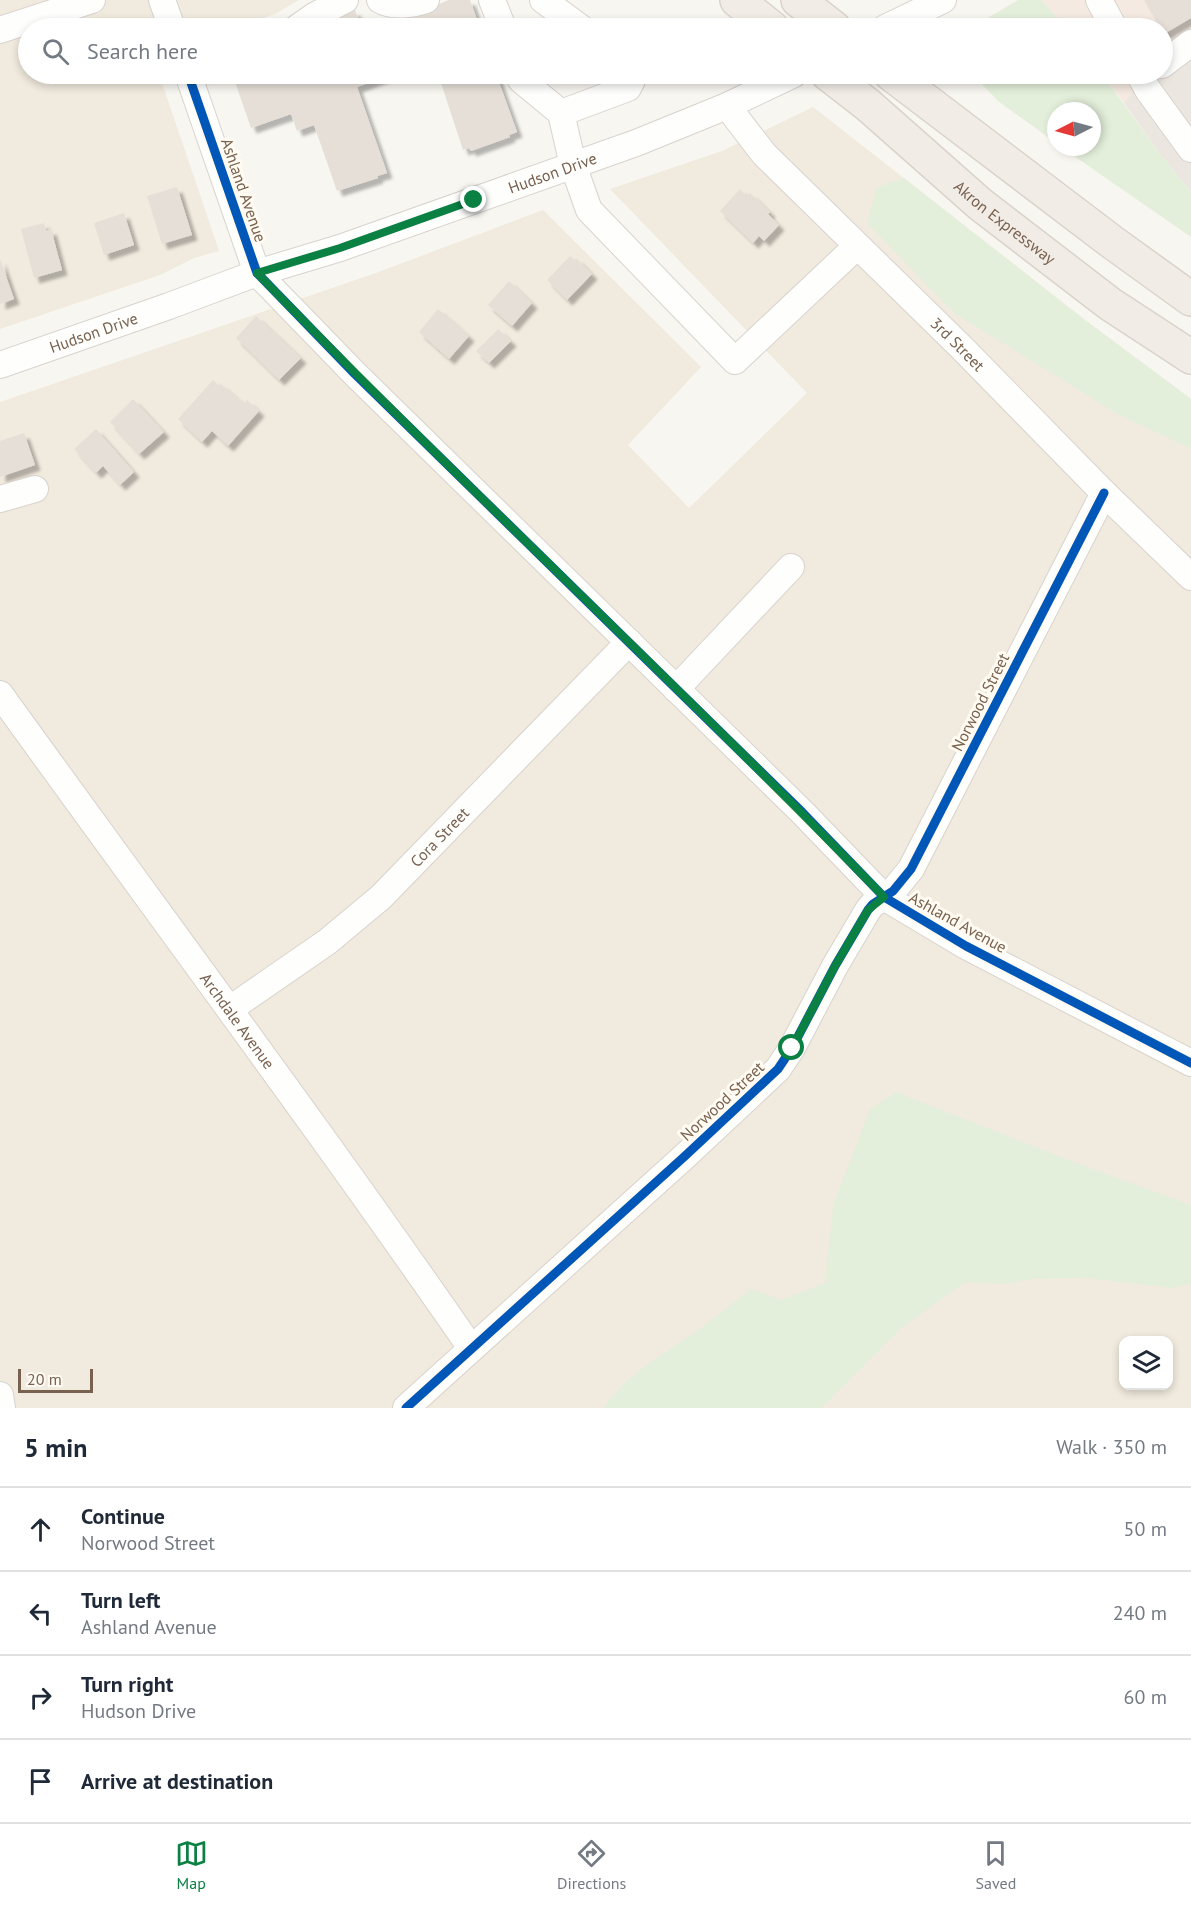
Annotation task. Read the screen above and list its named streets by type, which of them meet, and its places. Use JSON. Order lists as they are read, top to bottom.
{
  "streets": {
    "highway": ["Akron Expressway"],
    "street": [
      "Hudson Drive",
      "Ashland Avenue",
      "3rd Street",
      "Norwood Street",
      "Cora Street",
      "Archdale Avenue"
    ]
  },
  "crossings": [
    ["Hudson Drive", "Ashland Avenue"],
    ["Hudson Drive", "3rd Street"],
    ["Ashland Avenue", "Norwood Street"],
    ["Ashland Avenue", "Cora Street"],
    ["3rd Street", "Norwood Street"],
    ["Norwood Street", "Archdale Avenue"],
    ["Cora Street", "Archdale Avenue"]
  ],
  "scale_bar": "20 m",
  "north": "left",
  "page": {
    "search": "Search here",
    "scale": "20 m",
    "heading": ["5 min", "Walk · 350 m"],
    "list": [
      ["Continue", "Norwood Street", "50 m"],
      ["Turn left", "Ashland Avenue", "240 m"],
      ["Turn right", "Hudson Drive", "60 m"],
      "Arrive at destination"
    ],
    "nav": ["Map", "Directions", "Saved"]
  }
}
